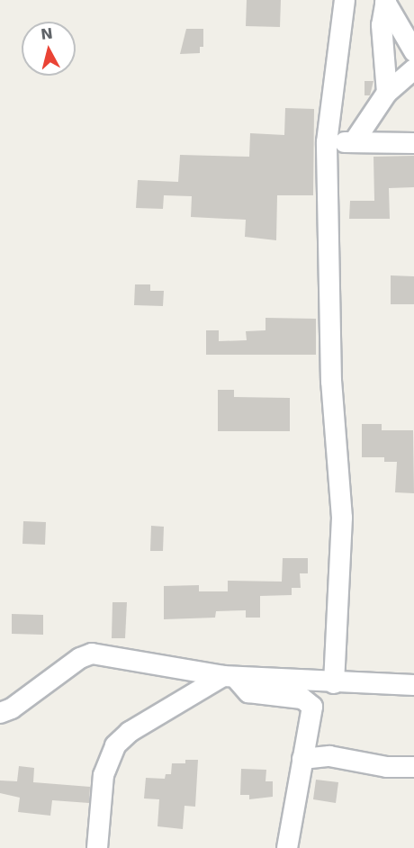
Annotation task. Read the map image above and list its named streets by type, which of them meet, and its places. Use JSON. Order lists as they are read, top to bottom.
{
  "north": "top"
}
